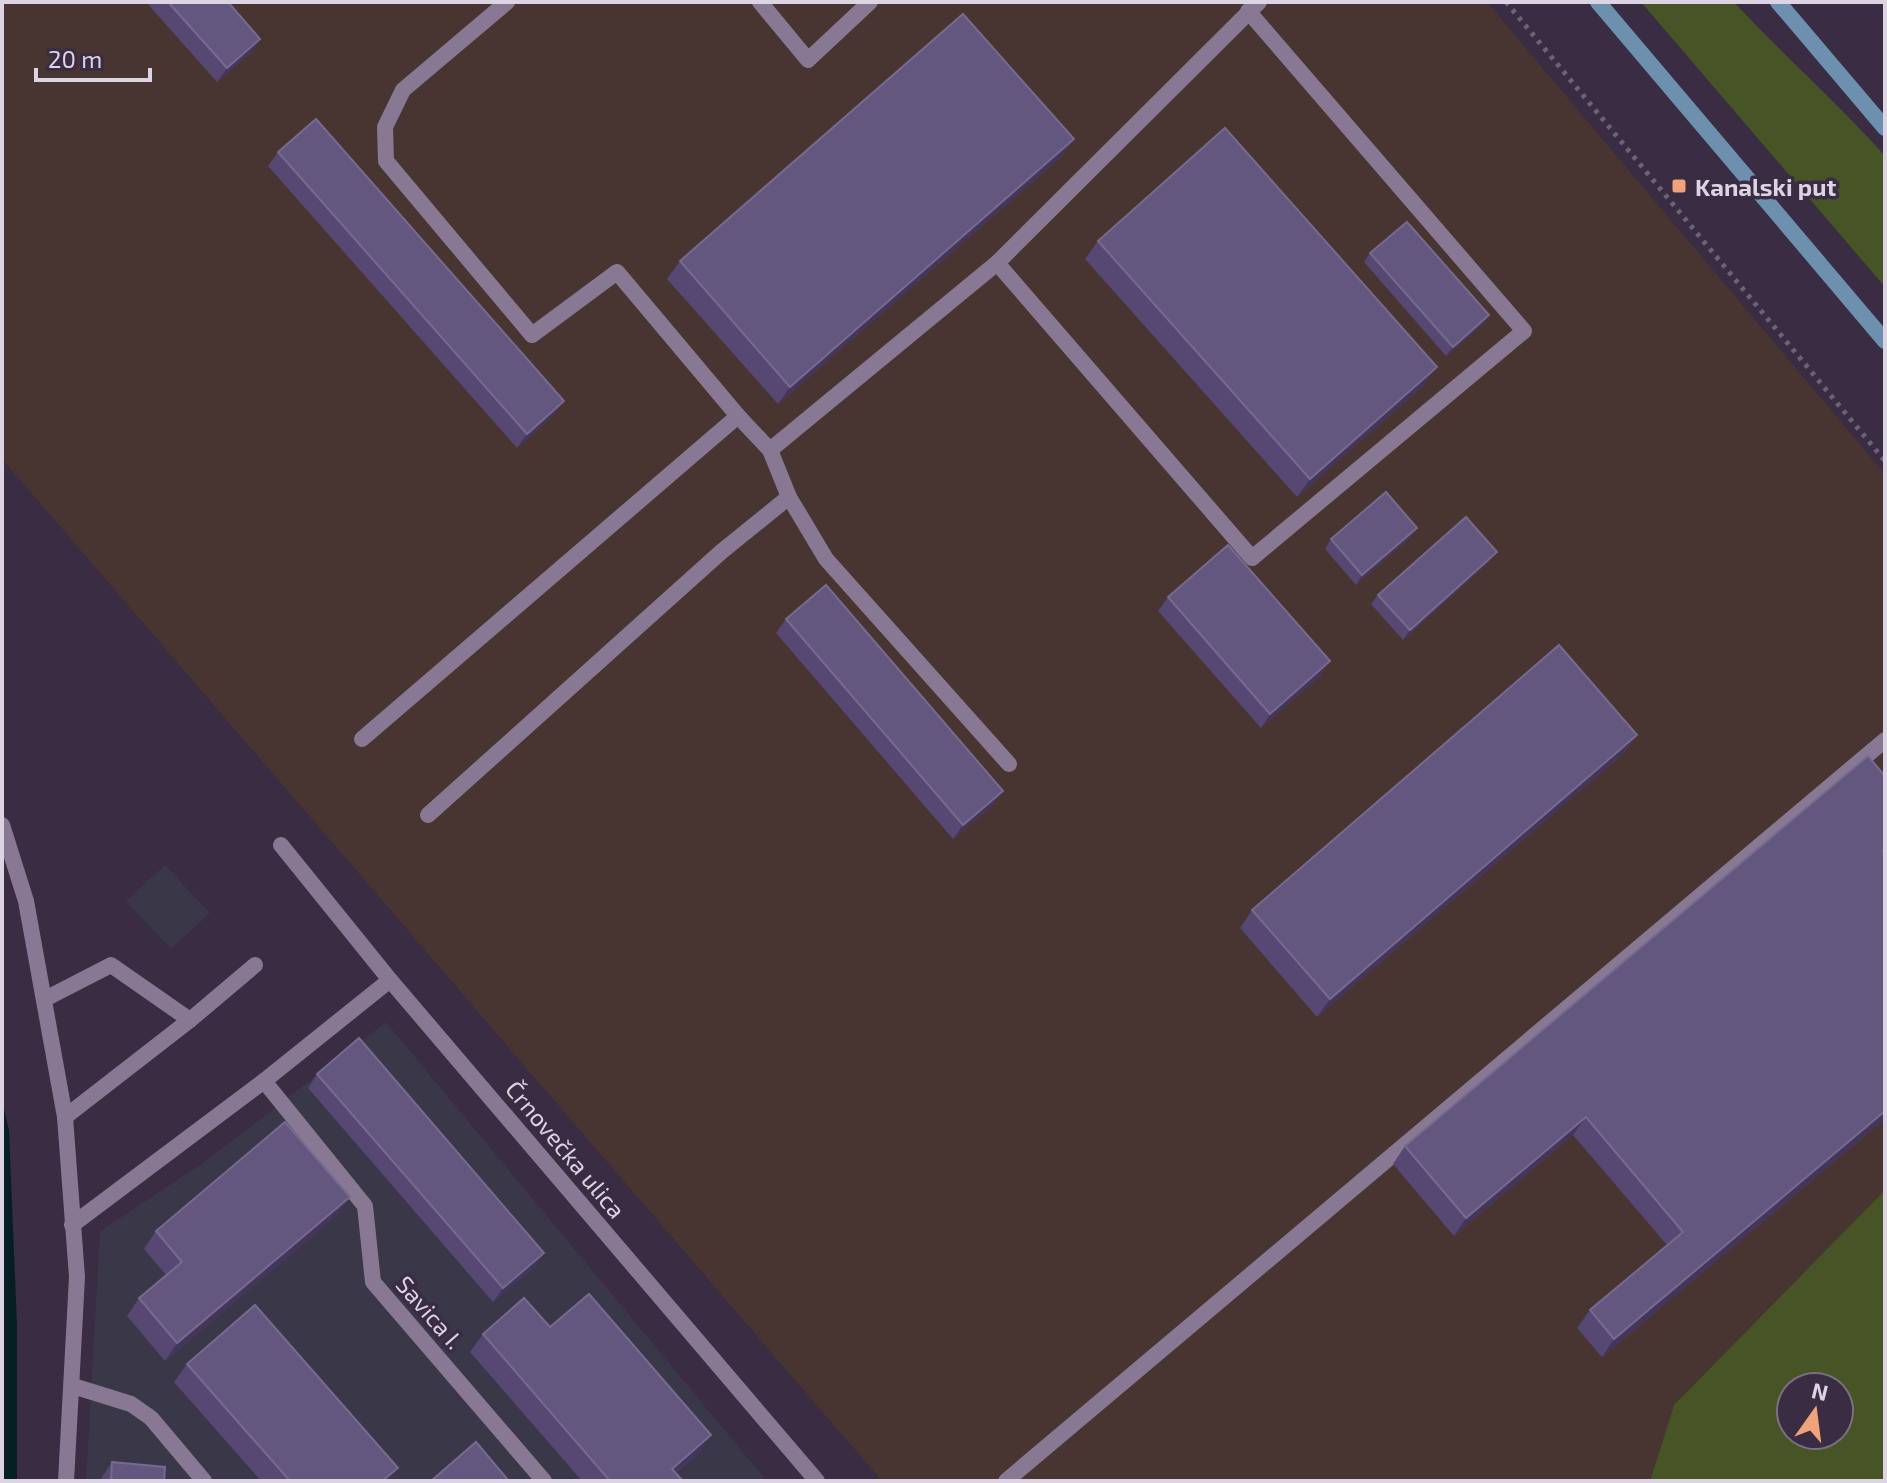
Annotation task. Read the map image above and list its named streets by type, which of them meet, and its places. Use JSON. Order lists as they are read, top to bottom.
{
  "streets": {
    "street": ["Črnovečka ulica", "Savica I."]
  },
  "places": {
    "transit": ["Kanalski put"]
  },
  "scale_bar": "20 m",
  "north": "top"
}
